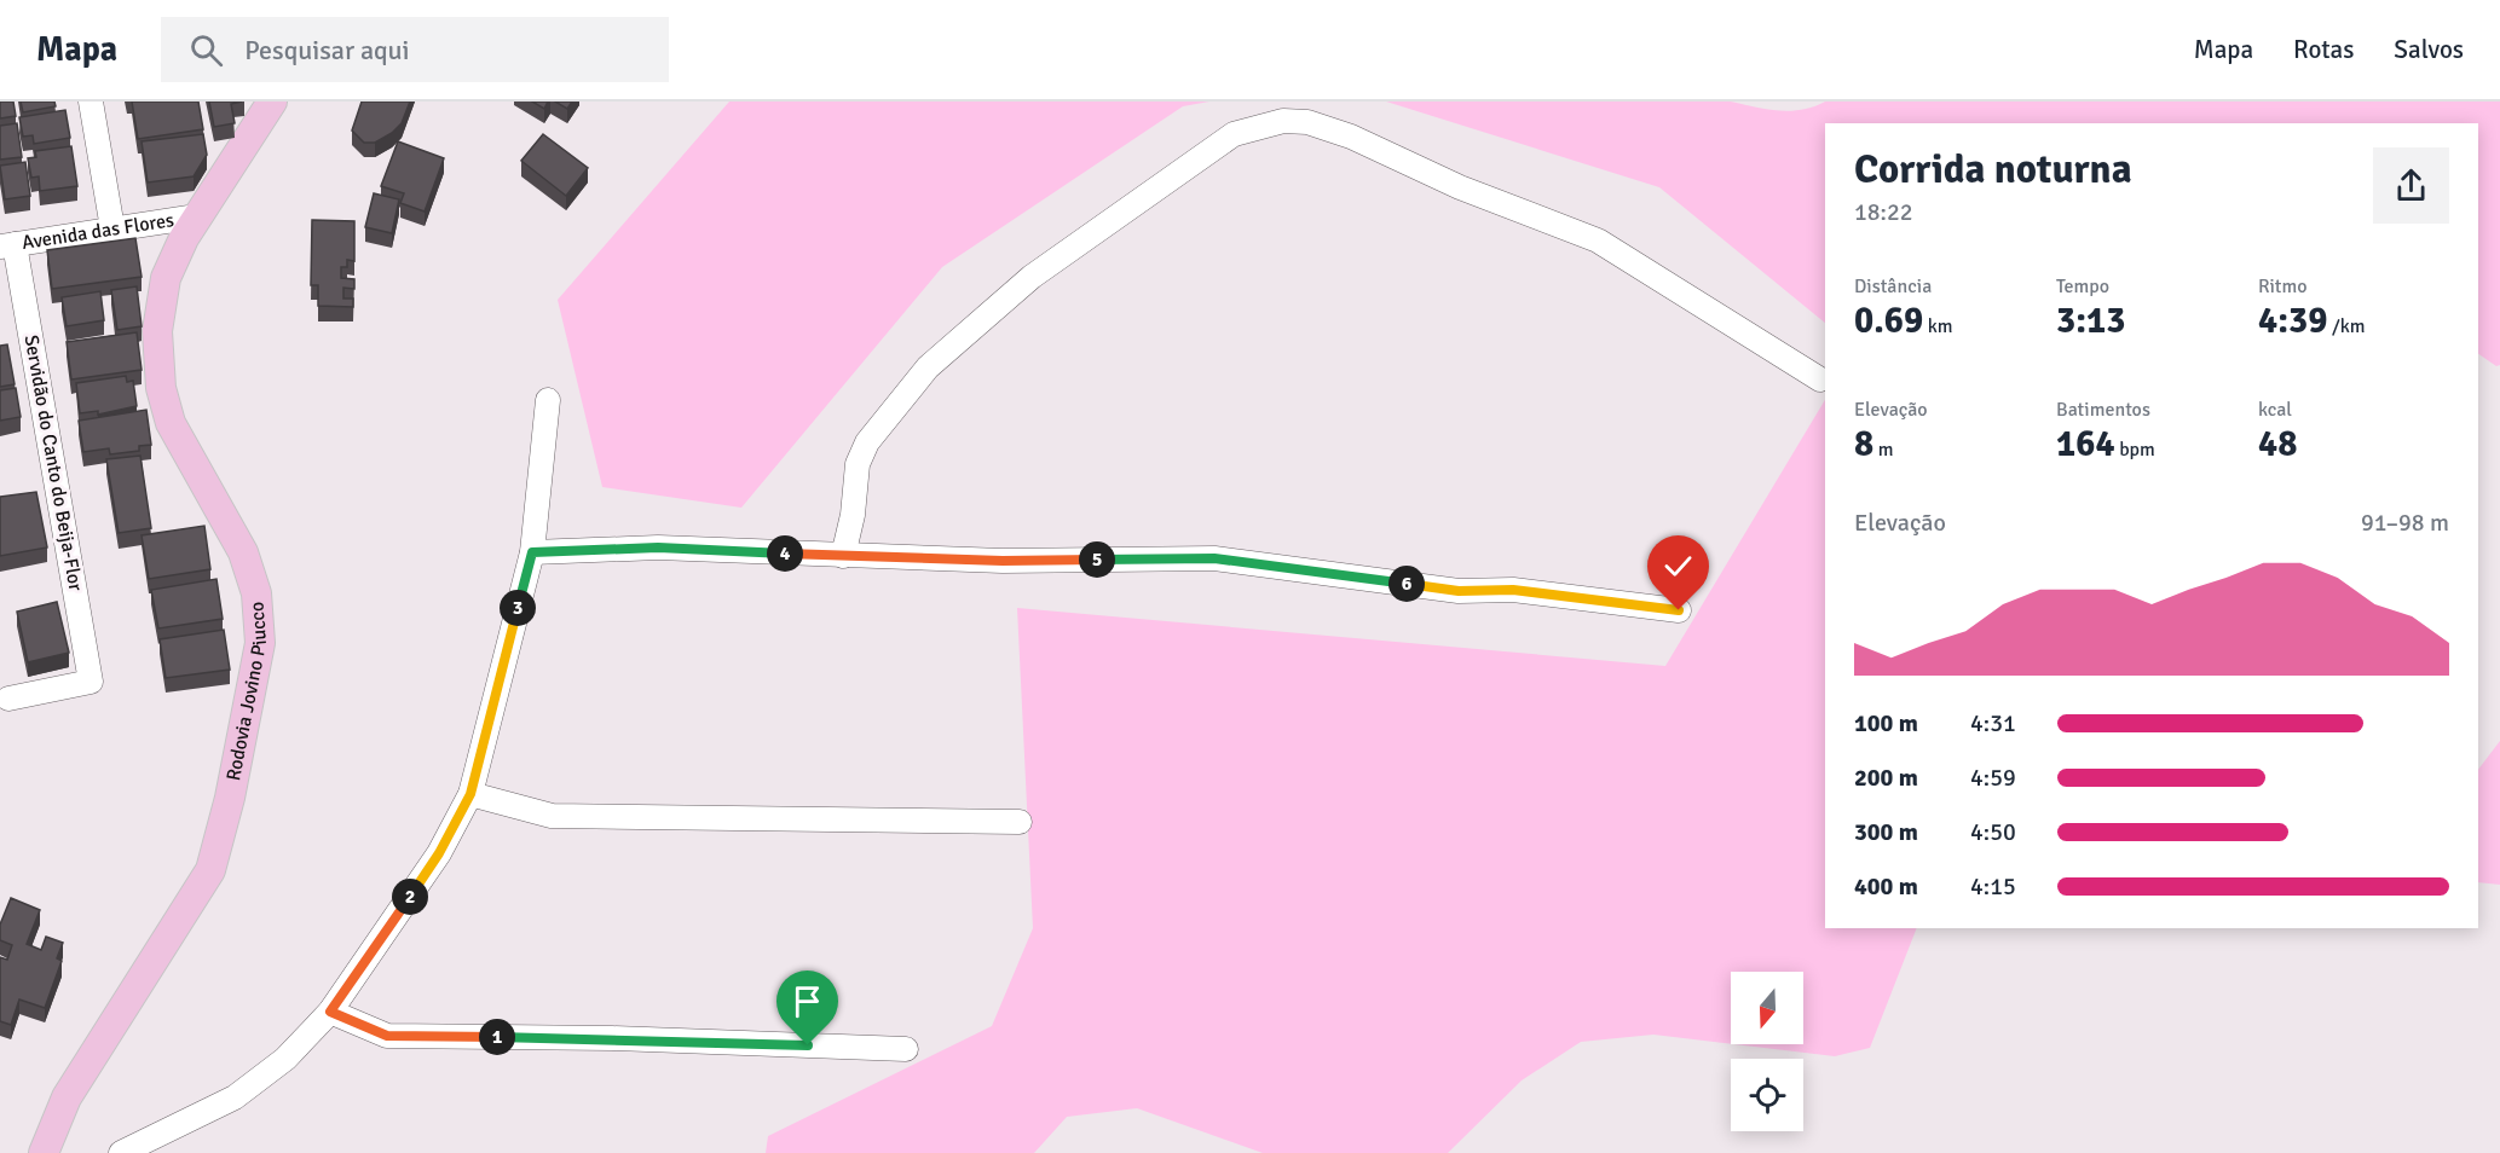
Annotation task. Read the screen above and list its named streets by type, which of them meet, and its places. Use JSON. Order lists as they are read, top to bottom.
{
  "streets": {
    "main road": ["Rodovia Jovino Piucco"],
    "street": ["Avenida das Flores", "Servidão do Canto do Beija-Flor"]
  },
  "crossings": [
    ["Avenida das Flores", "Servidão do Canto do Beija-Flor"],
    ["Avenida das Flores", "Rodovia Jovino Piucco"]
  ],
  "north": "bottom",
  "page": {
    "header": "Mapa",
    "search": "Pesquisar aqui",
    "nav": ["Mapa", "Rotas", "Salvos"],
    "heading": ["Corrida noturna", "18:22"],
    "stats": [
      ["Distância", "0.69 km"],
      ["Tempo", "3:13"],
      ["Ritmo", "4:39 /km"],
      ["Elevação", "8 m"],
      ["Batimentos", "164 bpm"],
      ["kcal", "48"]
    ],
    "chart": ["Elevação", "91–98 m"],
    "pins": [
      "4",
      "5",
      "6",
      "3",
      "2",
      "1"
    ],
    "list": [
      {
        "name": "100 m",
        "note": "4:31"
      },
      {
        "name": "200 m",
        "note": "4:59"
      },
      {
        "name": "300 m",
        "note": "4:50"
      },
      {
        "name": "400 m",
        "note": "4:15"
      }
    ]
  }
}
